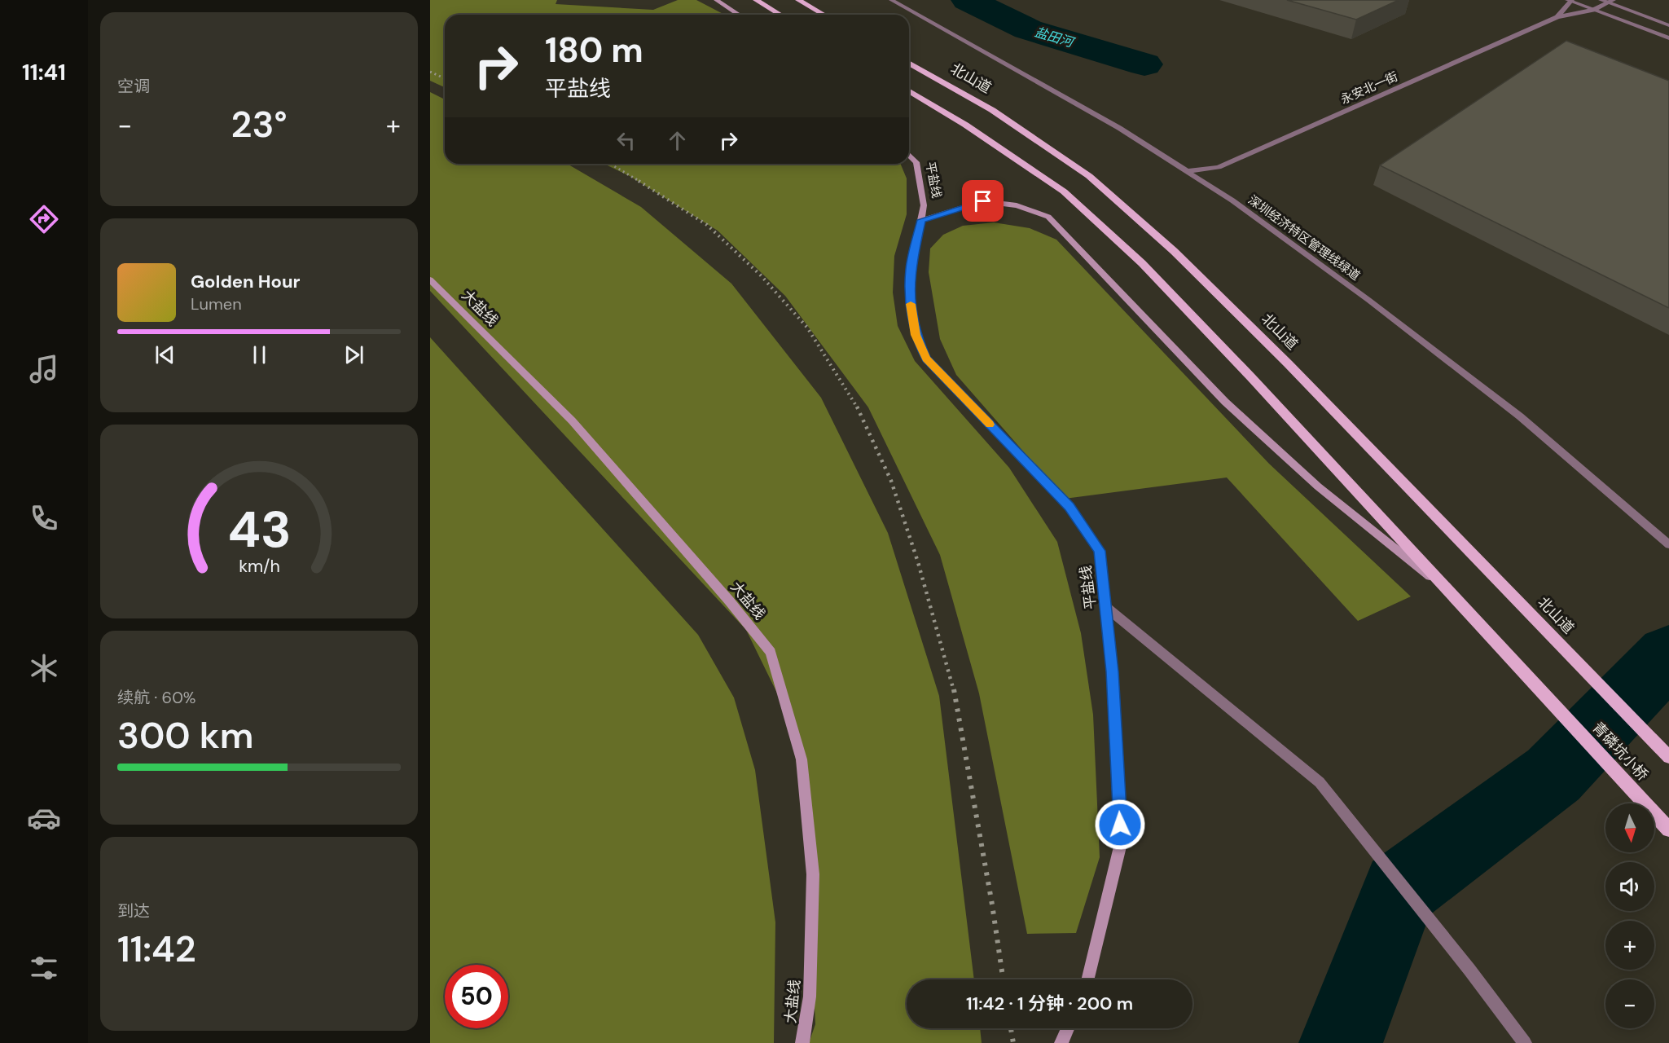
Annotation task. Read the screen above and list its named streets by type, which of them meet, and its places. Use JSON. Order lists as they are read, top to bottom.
{
  "streets": {
    "main road": [
      "北山道",
      "平盐线",
      "大盐线",
      "青磷坑小桥"
    ],
    "street": ["永安北一街", "深圳经济特区管理线绿道"]
  },
  "crossings": [
    ["北山道", "青磷坑小桥"],
    ["永安北一街", "深圳经济特区管理线绿道"],
    ["平盐线", "青磷坑小桥"]
  ],
  "water": ["盐田河"],
  "north": "bottom",
  "page": {
    "tabs": "11:41",
    "tile": [
      "空调",
      ["续航 · 60%", "300 km"],
      ["到达", "11:42"]
    ],
    "turn": ["180 m", "平盐线"],
    "heat": ["−", "23°", "+"],
    "song": ["Golden Hour", "Lumen"],
    "map_buttons": ["+", "−"],
    "limit": "50",
    "trip": "11:42 · 1 分钟 · 200 m",
    "gauge": ["43", "km/h"]
  }
}
